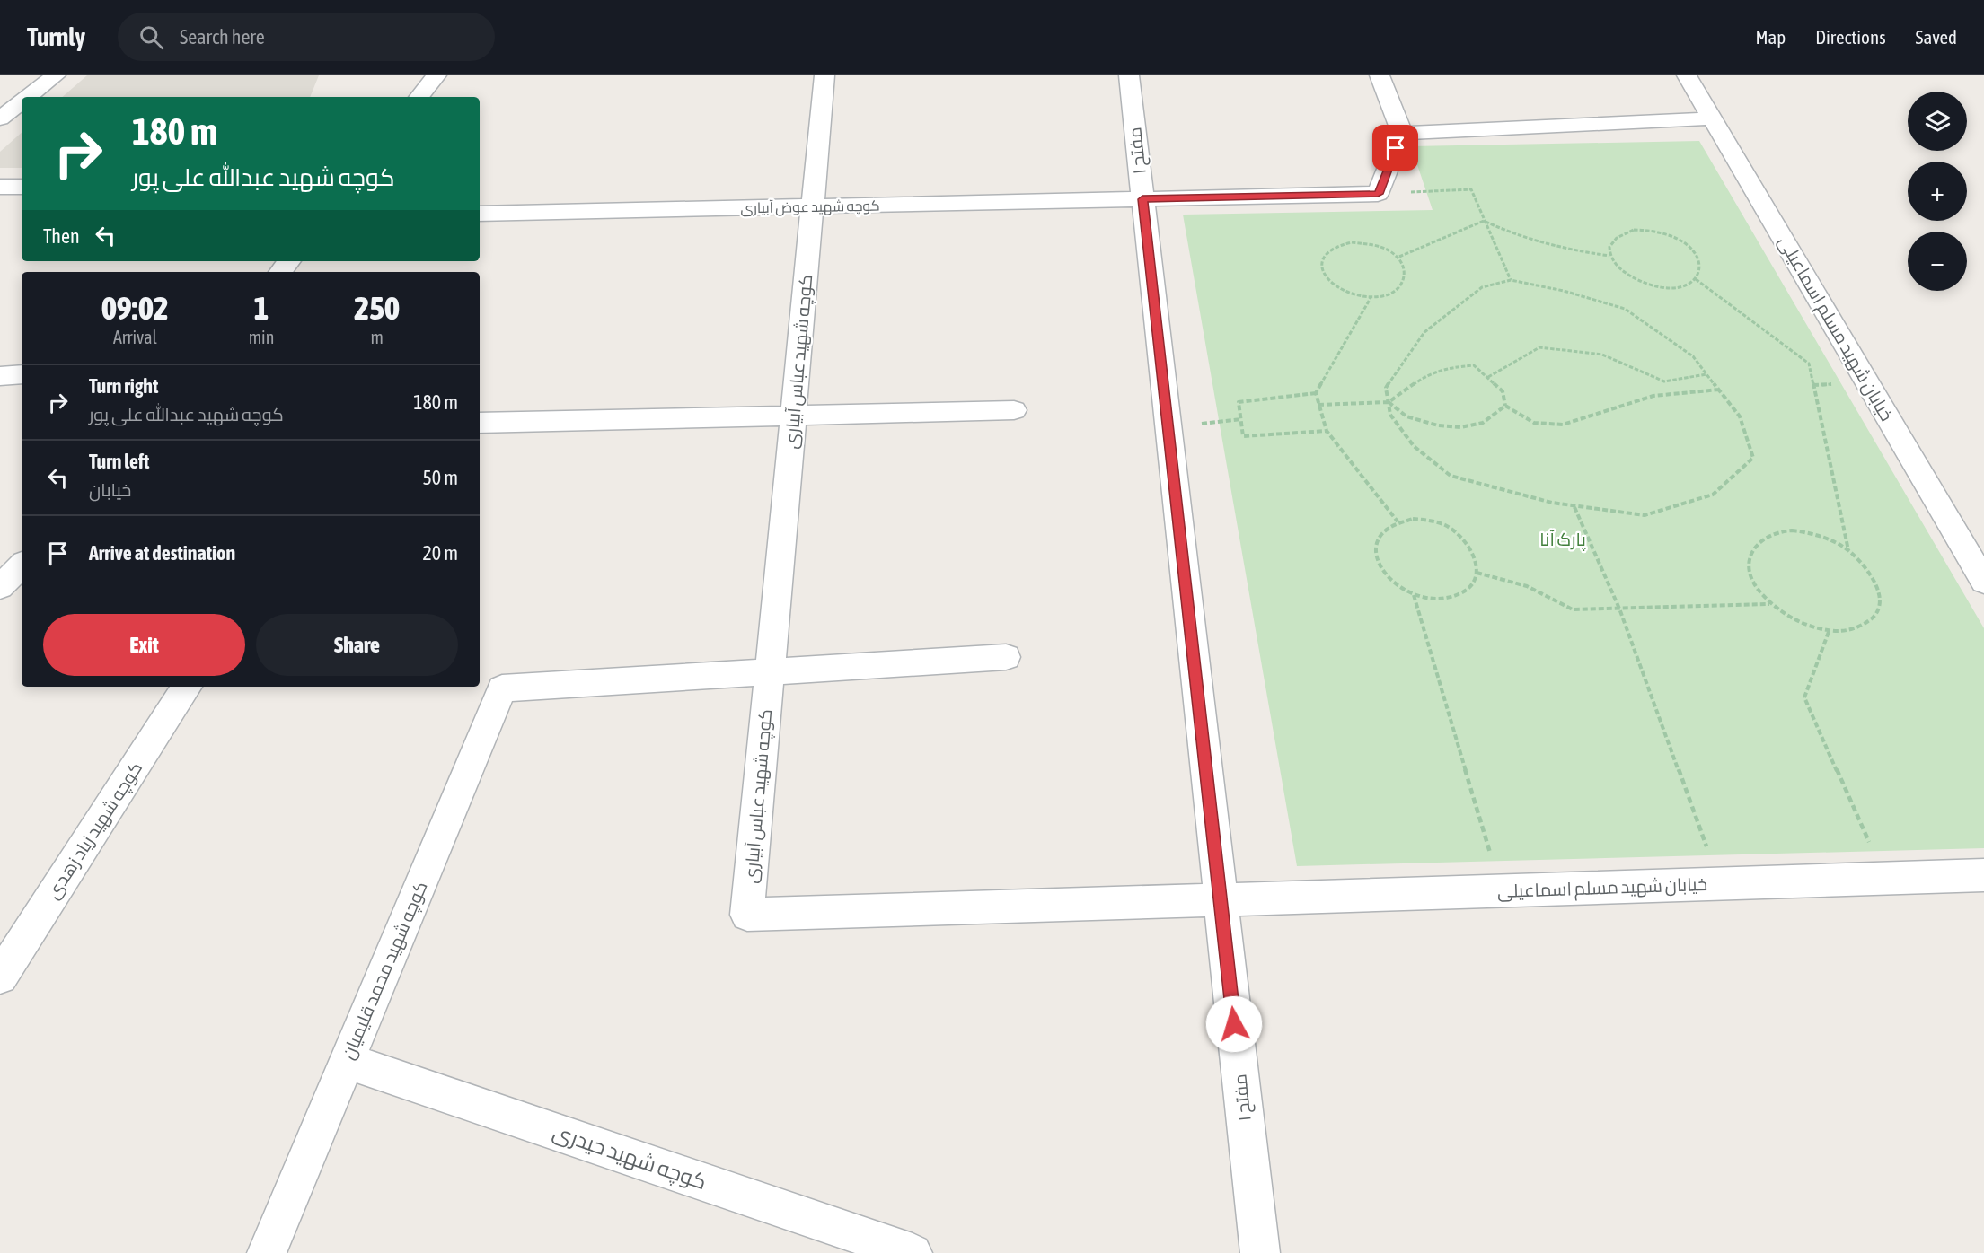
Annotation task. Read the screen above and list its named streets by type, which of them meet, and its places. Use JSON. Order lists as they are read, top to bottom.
{
  "streets": {
    "street": [
      "مفتح ۱",
      "کوچه شهید عوض آبیاری",
      "خیابان شهید مسلم اسماعیلی",
      "کوچه شهید عباس آبیاری",
      "کوچه شهید زیاد زهدی",
      "کوچه شهید محمد قلیمیان",
      "کوچه شهید حیدری"
    ]
  },
  "crossings": [
    ["مفتح ۱", "کوچه شهید عوض آبیاری"],
    ["مفتح ۱", "خیابان شهید مسلم اسماعیلی"],
    ["مفتح ۱", "کوچه شهید عباس آبیاری"],
    ["کوچه شهید عوض آبیاری", "کوچه شهید عباس آبیاری"],
    ["خیابان شهید مسلم اسماعیلی", "کوچه شهید عباس آبیاری"],
    ["کوچه شهید عباس آبیاری", "کوچه شهید محمد قلیمیان"],
    ["کوچه شهید محمد قلیمیان", "کوچه شهید حیدری"]
  ],
  "parks": ["پارک آنا"],
  "page": {
    "header": "Turnly",
    "search": "Search here",
    "nav": ["Map", "Directions", "Saved"],
    "map_buttons": ["+", "−"],
    "turn": ["180 m", "کوچه شهید عبدالله علی پور"],
    "then": "Then",
    "eta": [
      "09:02",
      "Arrival",
      "1",
      "min",
      "250",
      "m"
    ],
    "list": [
      {
        "name": "Turn right",
        "note": "کوچه شهید عبدالله علی پور",
        "value": "180 m"
      },
      {
        "name": "Turn left",
        "note": "خیابان",
        "value": "50 m"
      },
      {
        "name": "Arrive at destination",
        "value": "20 m"
      }
    ],
    "buttons": ["Exit", "Share"]
  }
}
